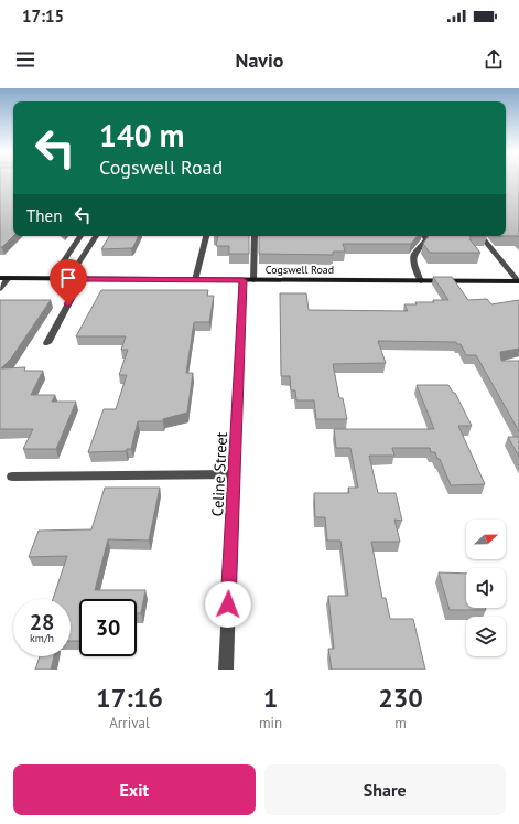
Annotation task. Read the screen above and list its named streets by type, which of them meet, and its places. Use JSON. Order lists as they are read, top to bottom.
{
  "streets": {
    "street": ["Cogswell Road", "Celine Street"]
  },
  "crossings": [
    ["Cogswell Road", "Celine Street"]
  ],
  "north": "right",
  "page": {
    "status": "17:15",
    "header": "Navio",
    "turn": ["140 m", "Cogswell Road"],
    "then": "Then",
    "speed": "28 km/h",
    "limit": "30",
    "eta": [
      "17:16",
      "Arrival",
      "1",
      "min",
      "230",
      "m"
    ],
    "buttons": ["Exit", "Share"]
  }
}
